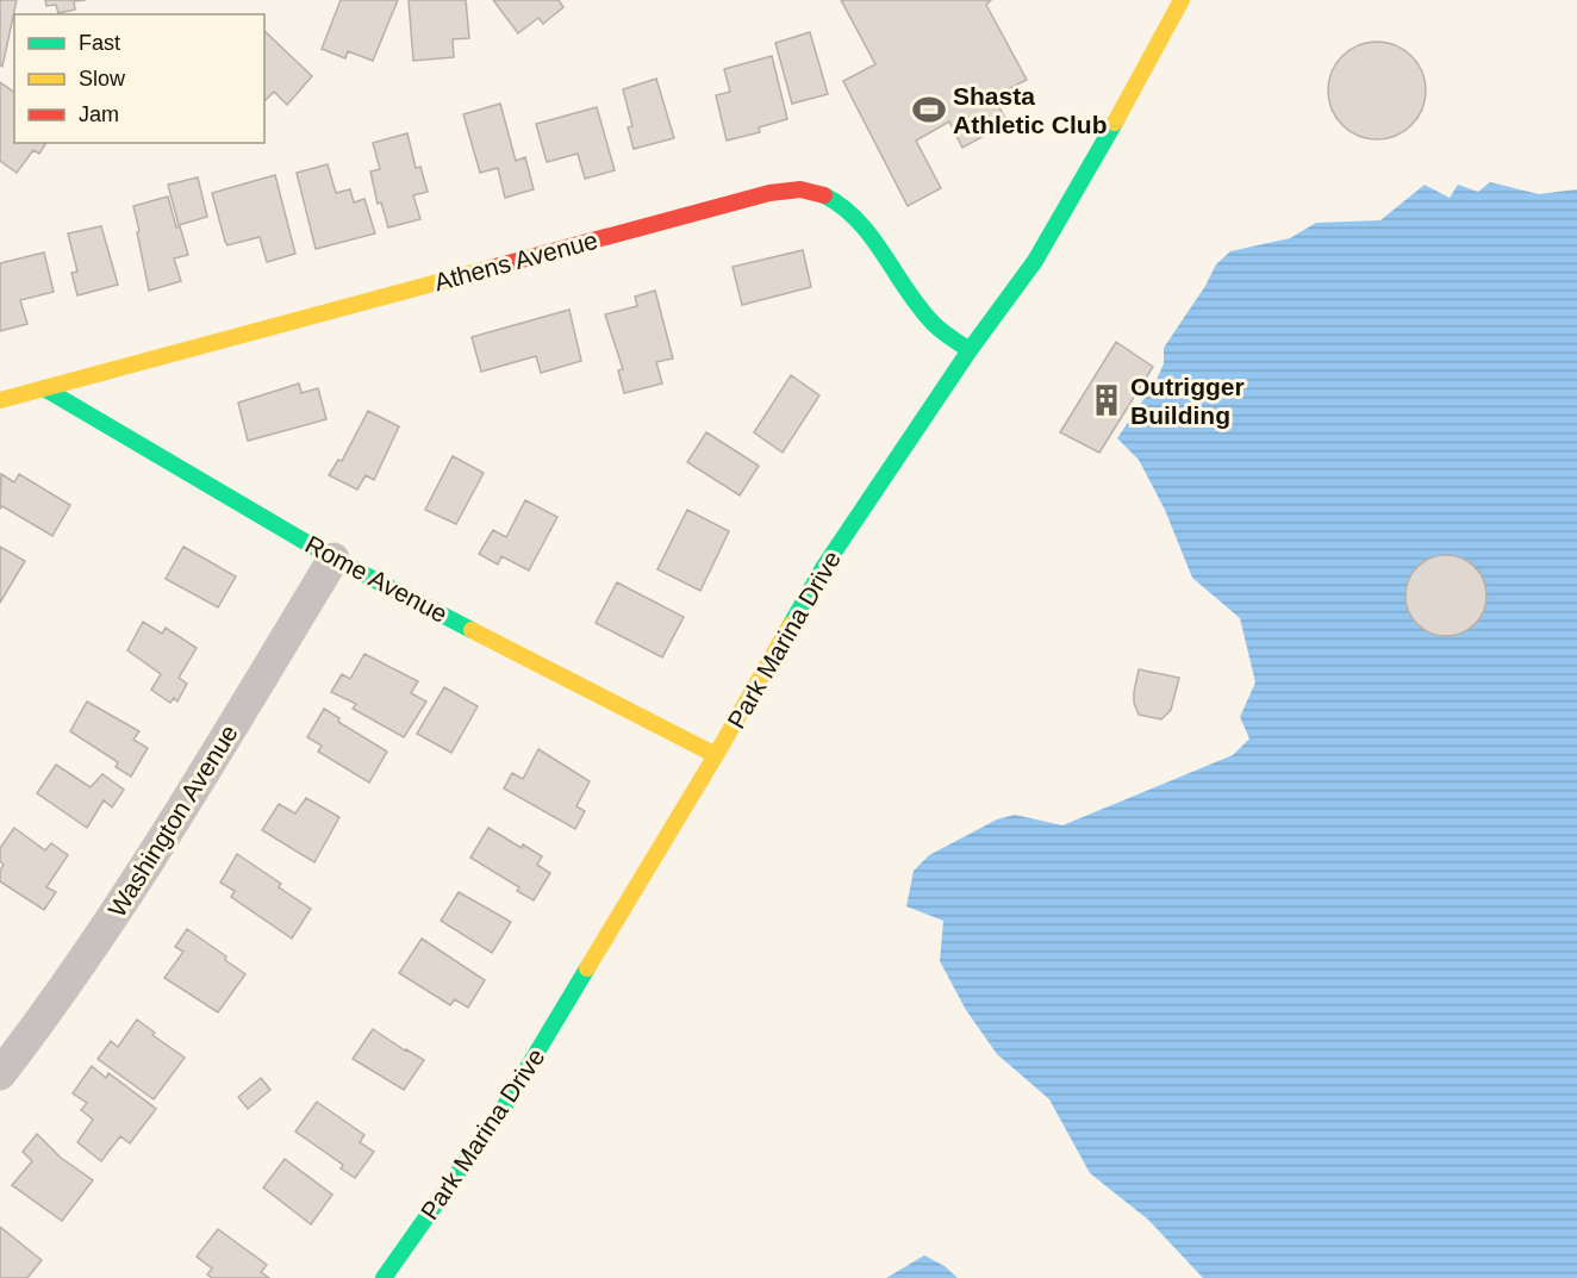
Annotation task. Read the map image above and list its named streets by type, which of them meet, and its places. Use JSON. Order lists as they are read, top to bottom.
{
  "streets": {
    "street": [
      "Athens Avenue",
      "Rome Avenue",
      "Park Marina Drive",
      "Washington Avenue"
    ]
  },
  "crossings": [
    ["Athens Avenue", "Rome Avenue"],
    ["Athens Avenue", "Park Marina Drive"],
    ["Rome Avenue", "Park Marina Drive"],
    ["Rome Avenue", "Washington Avenue"]
  ],
  "places": {
    "sports": ["Shasta Athletic Club"],
    "building": ["Outrigger Building"]
  },
  "legend": ["Fast", "Slow", "Jam"]
}
